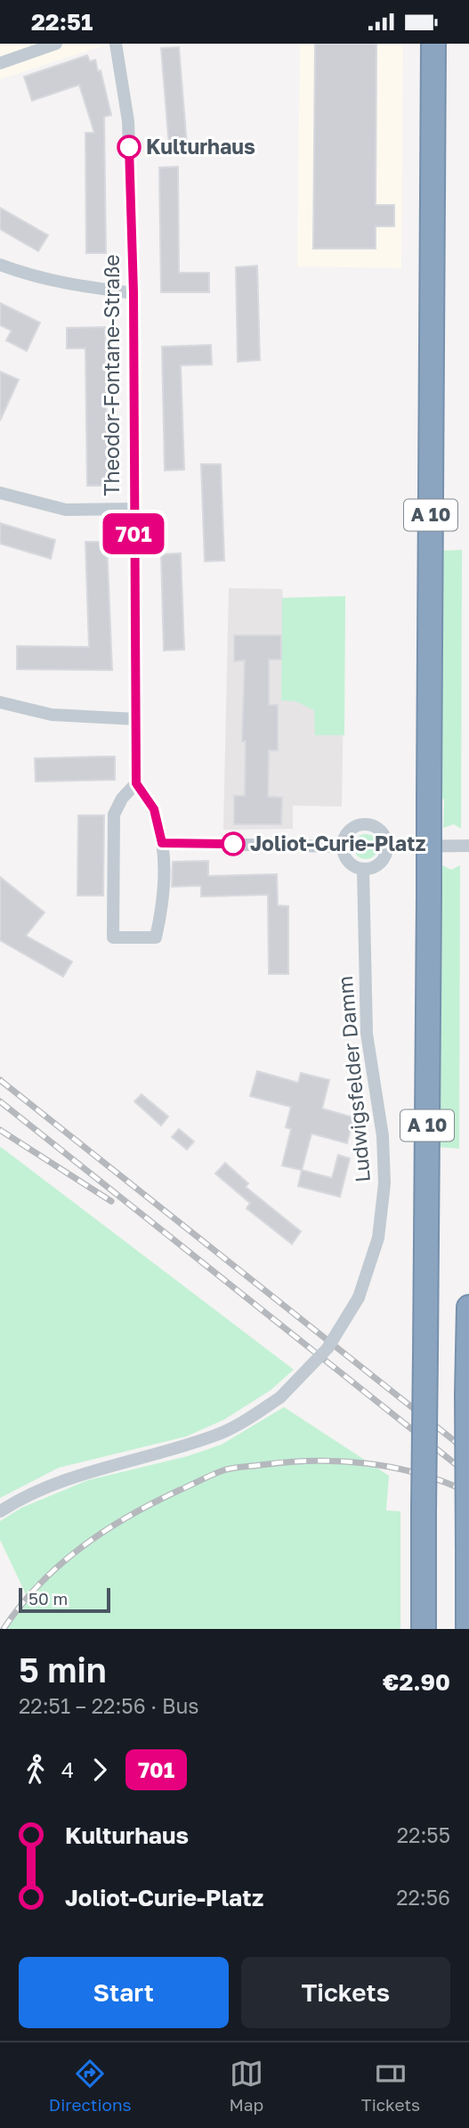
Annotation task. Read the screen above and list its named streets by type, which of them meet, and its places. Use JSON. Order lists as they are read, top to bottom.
{
  "streets": {
    "highway": ["A 10"],
    "street": ["Theodor-Fontane-Straße", "Ludwigsfelder Damm"]
  },
  "places": ["Kulturhaus", "Joliot-Curie-Platz"],
  "lines": ["bus line 701"],
  "scale_bar": "50 m",
  "page": {
    "status": "22:51",
    "on_map": "701",
    "scale": "50 m",
    "heading": ["5 min", "22:51 – 22:56 · Bus", "€2.90"],
    "legs": ["4", "701"],
    "list": [
      {
        "name": "Kulturhaus",
        "value": "22:55"
      },
      {
        "name": "Joliot-Curie-Platz",
        "value": "22:56"
      }
    ],
    "buttons": ["Start", "Tickets"],
    "tabs": ["Directions", "Map", "Tickets"]
  }
}
